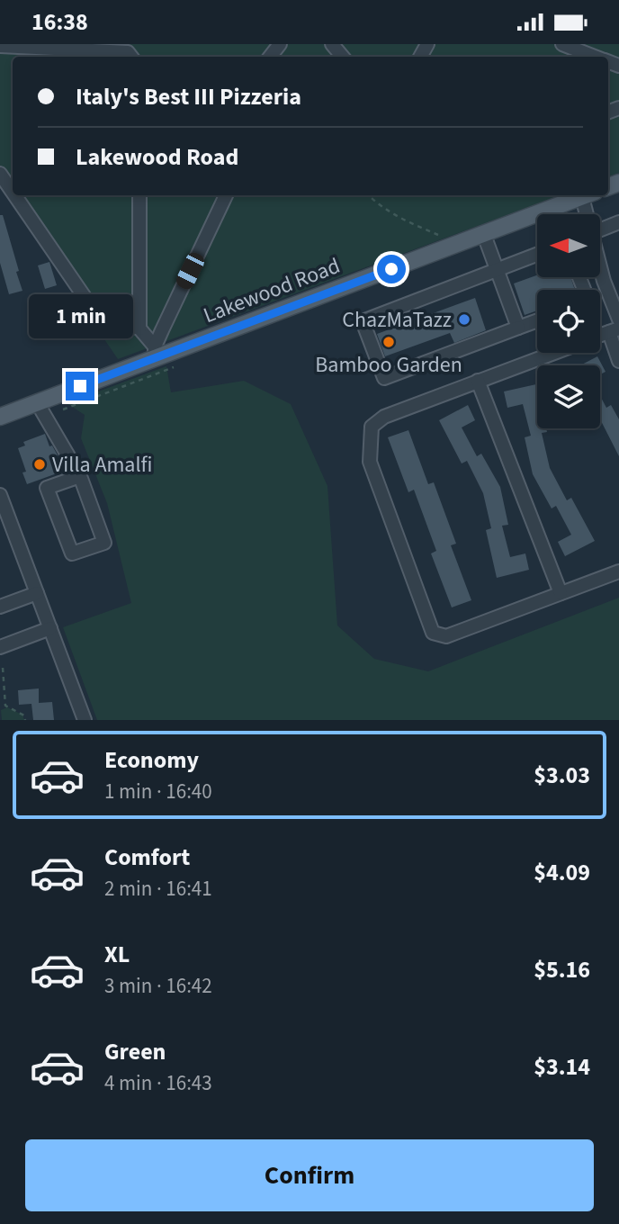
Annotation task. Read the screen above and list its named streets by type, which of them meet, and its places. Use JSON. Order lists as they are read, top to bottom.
{
  "streets": {
    "main road": ["Lakewood Road"]
  },
  "places": ["ChazMaTazz", "Bamboo Garden", "Villa Amalfi"],
  "north": "left",
  "page": {
    "status": "16:38",
    "banner": ["Italy's Best III Pizzeria", "Lakewood Road"],
    "bubble": "1 min",
    "list": [
      {
        "name": "Economy",
        "note": "1 min · 16:40",
        "value": "$3.03"
      },
      {
        "name": "Comfort",
        "note": "2 min · 16:41",
        "value": "$4.09"
      },
      {
        "name": "XL",
        "note": "3 min · 16:42",
        "value": "$5.16"
      },
      {
        "name": "Green",
        "note": "4 min · 16:43",
        "value": "$3.14"
      }
    ],
    "buttons": "Confirm"
  }
}
